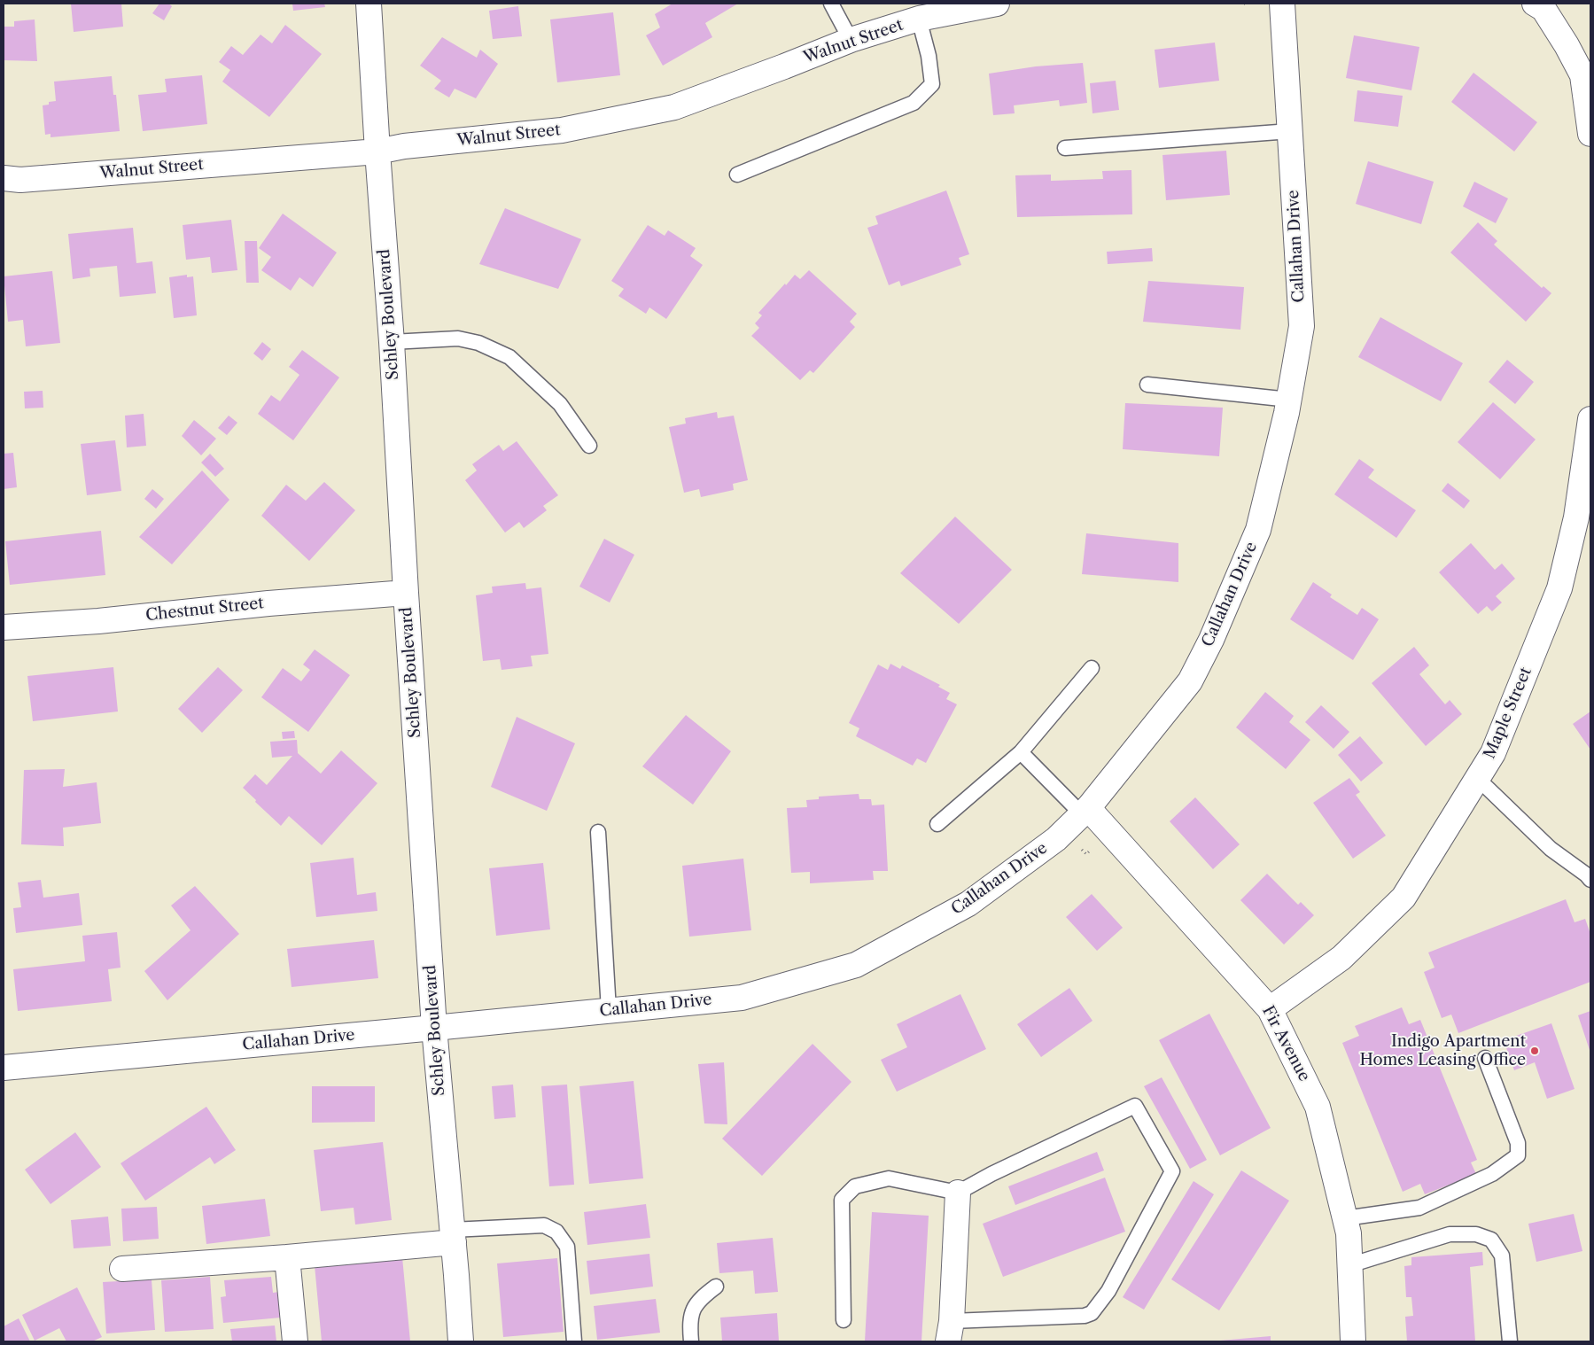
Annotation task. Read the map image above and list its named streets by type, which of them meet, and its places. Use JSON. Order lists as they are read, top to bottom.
{
  "streets": {
    "street": [
      "Walnut Street",
      "Callahan Drive",
      "Schley Boulevard",
      "Chestnut Street",
      "Maple Street",
      "Fir Avenue"
    ]
  },
  "crossings": [
    ["Walnut Street", "Schley Boulevard"],
    ["Callahan Drive", "Schley Boulevard"],
    ["Callahan Drive", "Fir Avenue"],
    ["Schley Boulevard", "Chestnut Street"],
    ["Maple Street", "Fir Avenue"]
  ],
  "places": ["Indigo Apartment Homes Leasing Office"]
}
